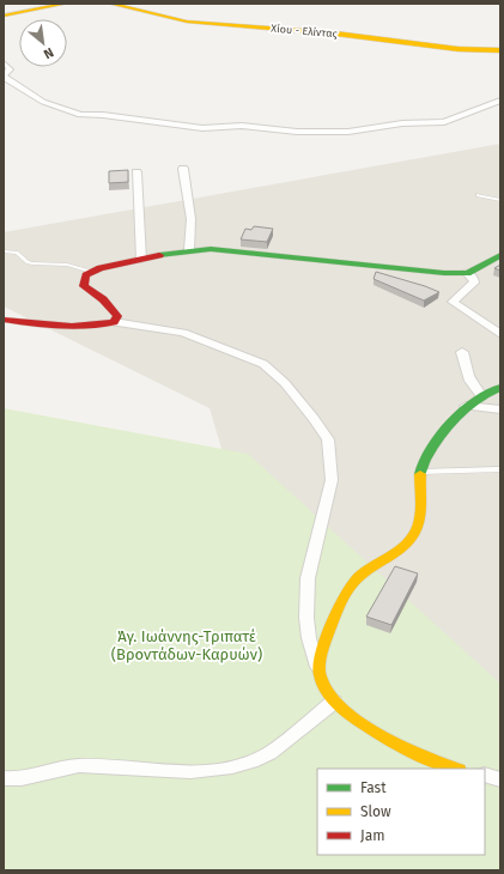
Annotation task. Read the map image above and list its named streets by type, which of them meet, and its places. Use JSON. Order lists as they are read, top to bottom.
{
  "streets": {
    "street": ["Χίου - Ελίντας"]
  },
  "parks": ["Άγ. Ιωάννης-Τριπατέ (Βροντάδων-Καρυών)"],
  "legend": ["Fast", "Slow", "Jam"],
  "north": "bottom right"
}
